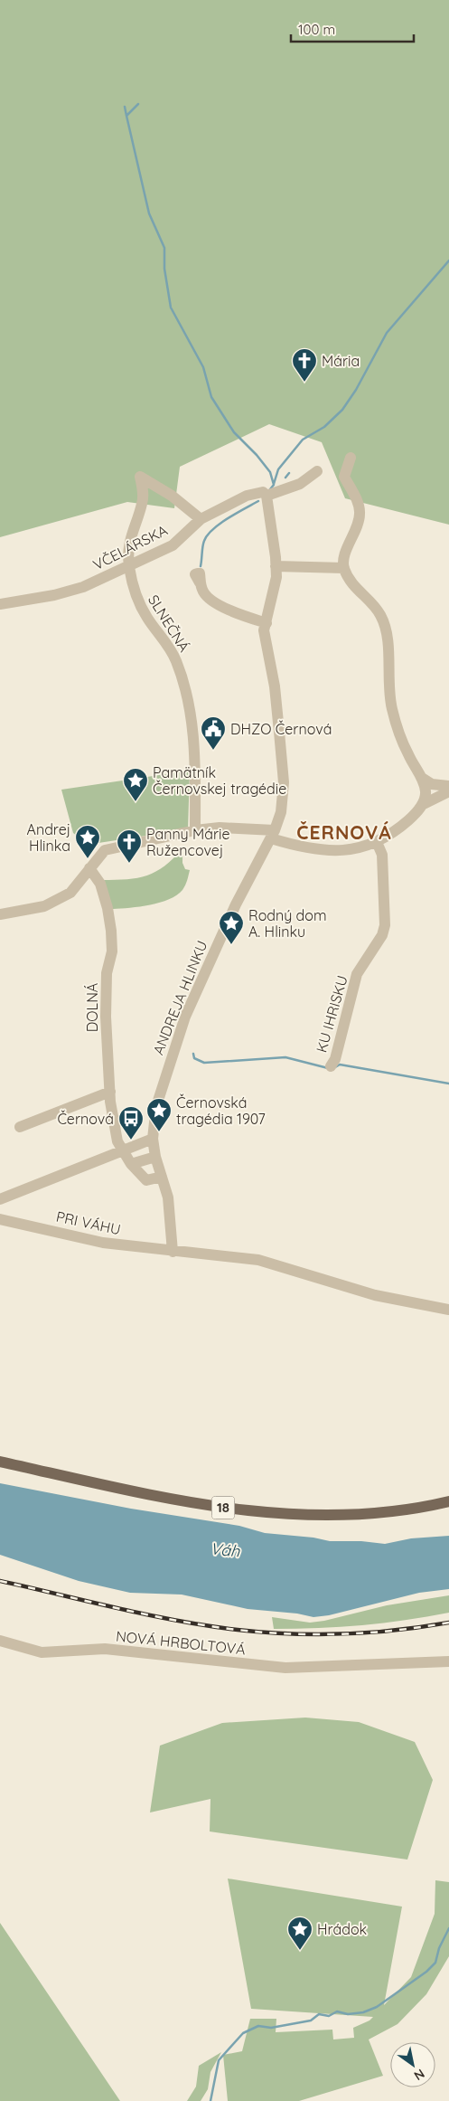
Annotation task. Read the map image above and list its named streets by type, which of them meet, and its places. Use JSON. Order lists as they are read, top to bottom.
{
  "streets": {
    "main road": ["18"],
    "street": [
      "VČELÁRSKA",
      "SLNEČNÁ",
      "ANDREJA HLINKU",
      "DOLNÁ",
      "KU IHRISKU",
      "PRI VÁHU",
      "NOVÁ HRBOLTOVÁ"
    ]
  },
  "crossings": [
    ["VČELÁRSKA", "SLNEČNÁ"],
    ["ANDREJA HLINKU", "PRI VÁHU"]
  ],
  "districts": ["ČERNOVÁ"],
  "water": ["Váh"],
  "places": {
    "church": ["Mária", "Panny Márie Ružencovej"],
    "public building": ["DHZO Černová"],
    "place": [
      "Pamätník Černovskej tragédie",
      "Andrej Hlinka",
      "Rodný dom A. Hlinku",
      "Černovská tragédia 1907",
      "Hrádok"
    ],
    "bus stop": ["Černová"]
  },
  "scale_bar": "100 m",
  "north": "bottom right"
}
